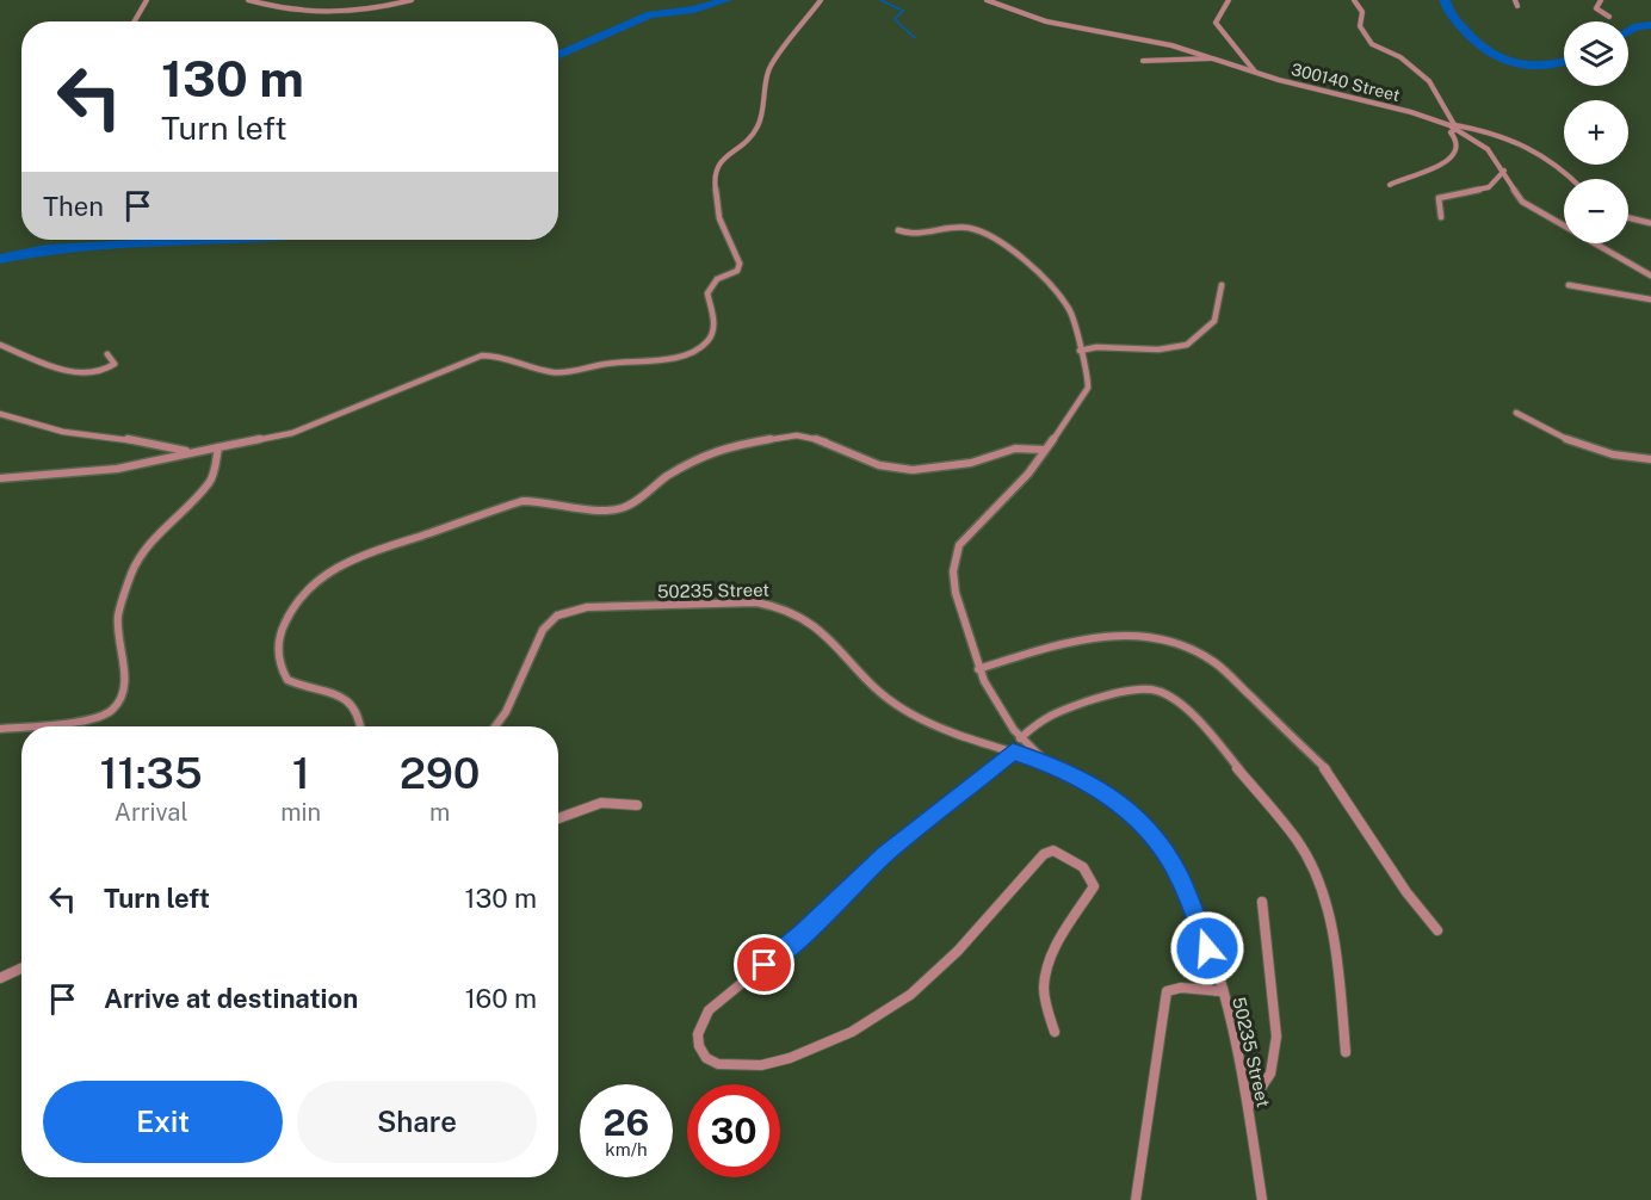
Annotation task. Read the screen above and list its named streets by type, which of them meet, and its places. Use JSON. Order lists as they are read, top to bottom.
{
  "streets": {
    "street": ["300140 Street", "50235 Street"]
  },
  "page": {
    "map_buttons": ["+", "−"],
    "turn": ["130 m", "Turn left"],
    "then": "Then",
    "eta": [
      "11:35",
      "Arrival",
      "1",
      "min",
      "290",
      "m"
    ],
    "list": [
      {
        "name": "Turn left",
        "value": "130 m"
      },
      {
        "name": "Arrive at destination",
        "value": "160 m"
      }
    ],
    "buttons": ["Exit", "Share"],
    "speed": "26 km/h",
    "limit": "30"
  }
}
